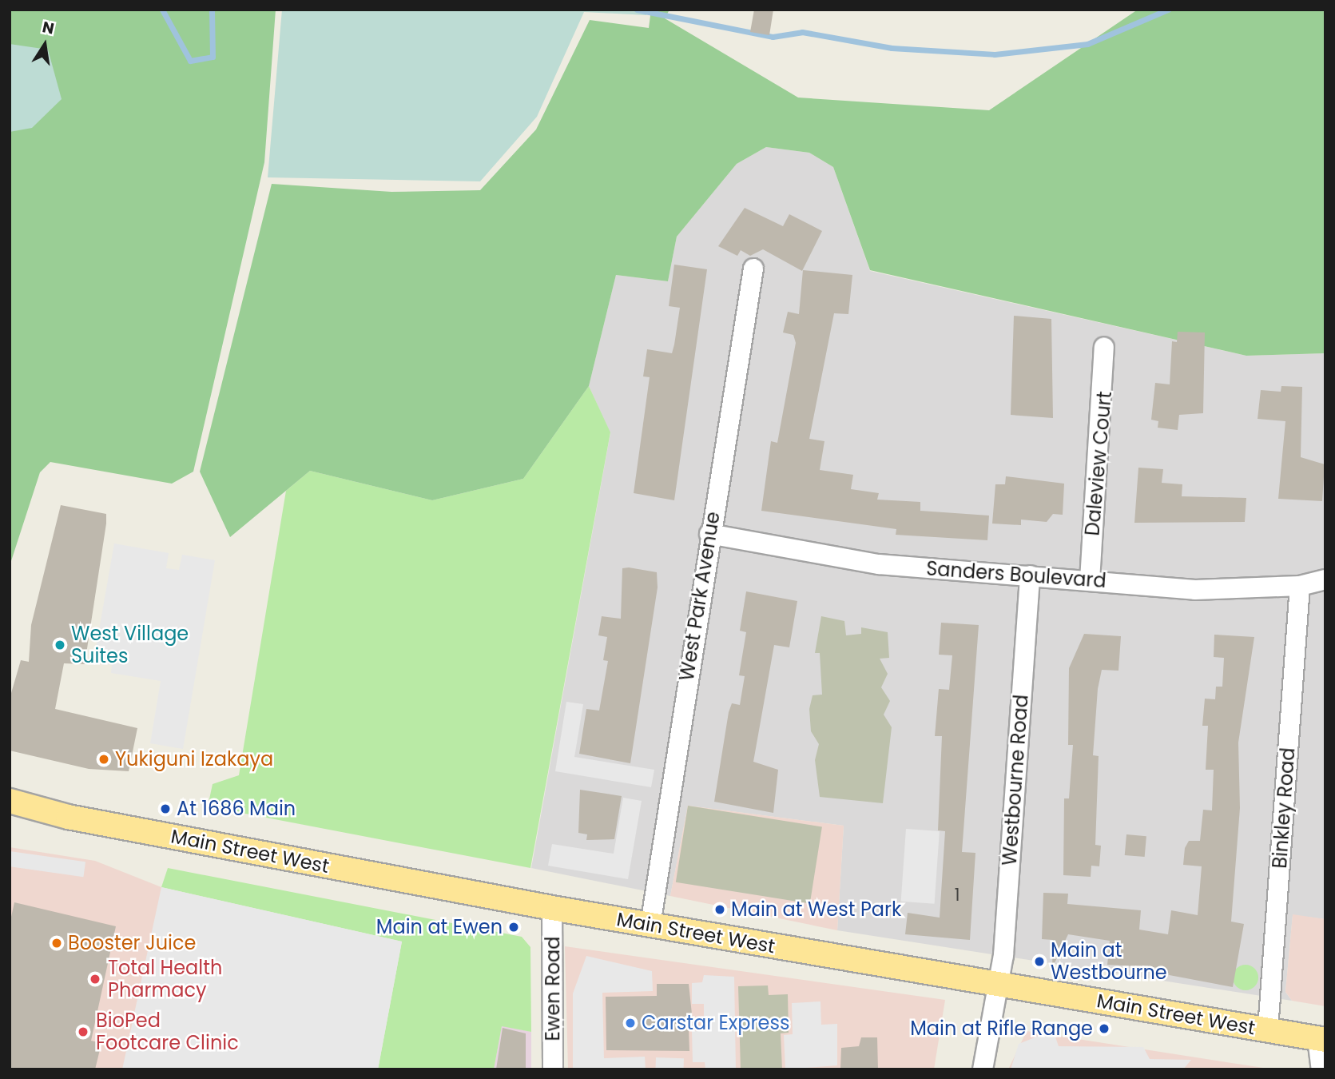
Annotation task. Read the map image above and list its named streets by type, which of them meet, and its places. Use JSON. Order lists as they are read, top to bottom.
{
  "streets": {
    "main road": ["Main Street West"],
    "street": [
      "Daleview Court",
      "Sanders Boulevard",
      "West Park Avenue",
      "Westbourne Road",
      "Binkley Road",
      "Ewen Road"
    ]
  },
  "crossings": [
    ["Daleview Court", "Sanders Boulevard"],
    ["Sanders Boulevard", "West Park Avenue"],
    ["Sanders Boulevard", "Westbourne Road"],
    ["Sanders Boulevard", "Binkley Road"],
    ["West Park Avenue", "Main Street West"],
    ["Westbourne Road", "Main Street West"],
    ["Binkley Road", "Main Street West"],
    ["Main Street West", "Ewen Road"]
  ],
  "places": [
    "West Village Suites",
    "Yukiguni Izakaya",
    "At 1686 Main",
    "Main at West Park",
    "Main at Ewen",
    "Booster Juice",
    "Main at Westbourne",
    "Total Health Pharmacy",
    "Carstar Express",
    "Main at Rifle Range",
    "BioPed Footcare Clinic"
  ],
  "house_numbers": ["1"],
  "north": "top"
}
